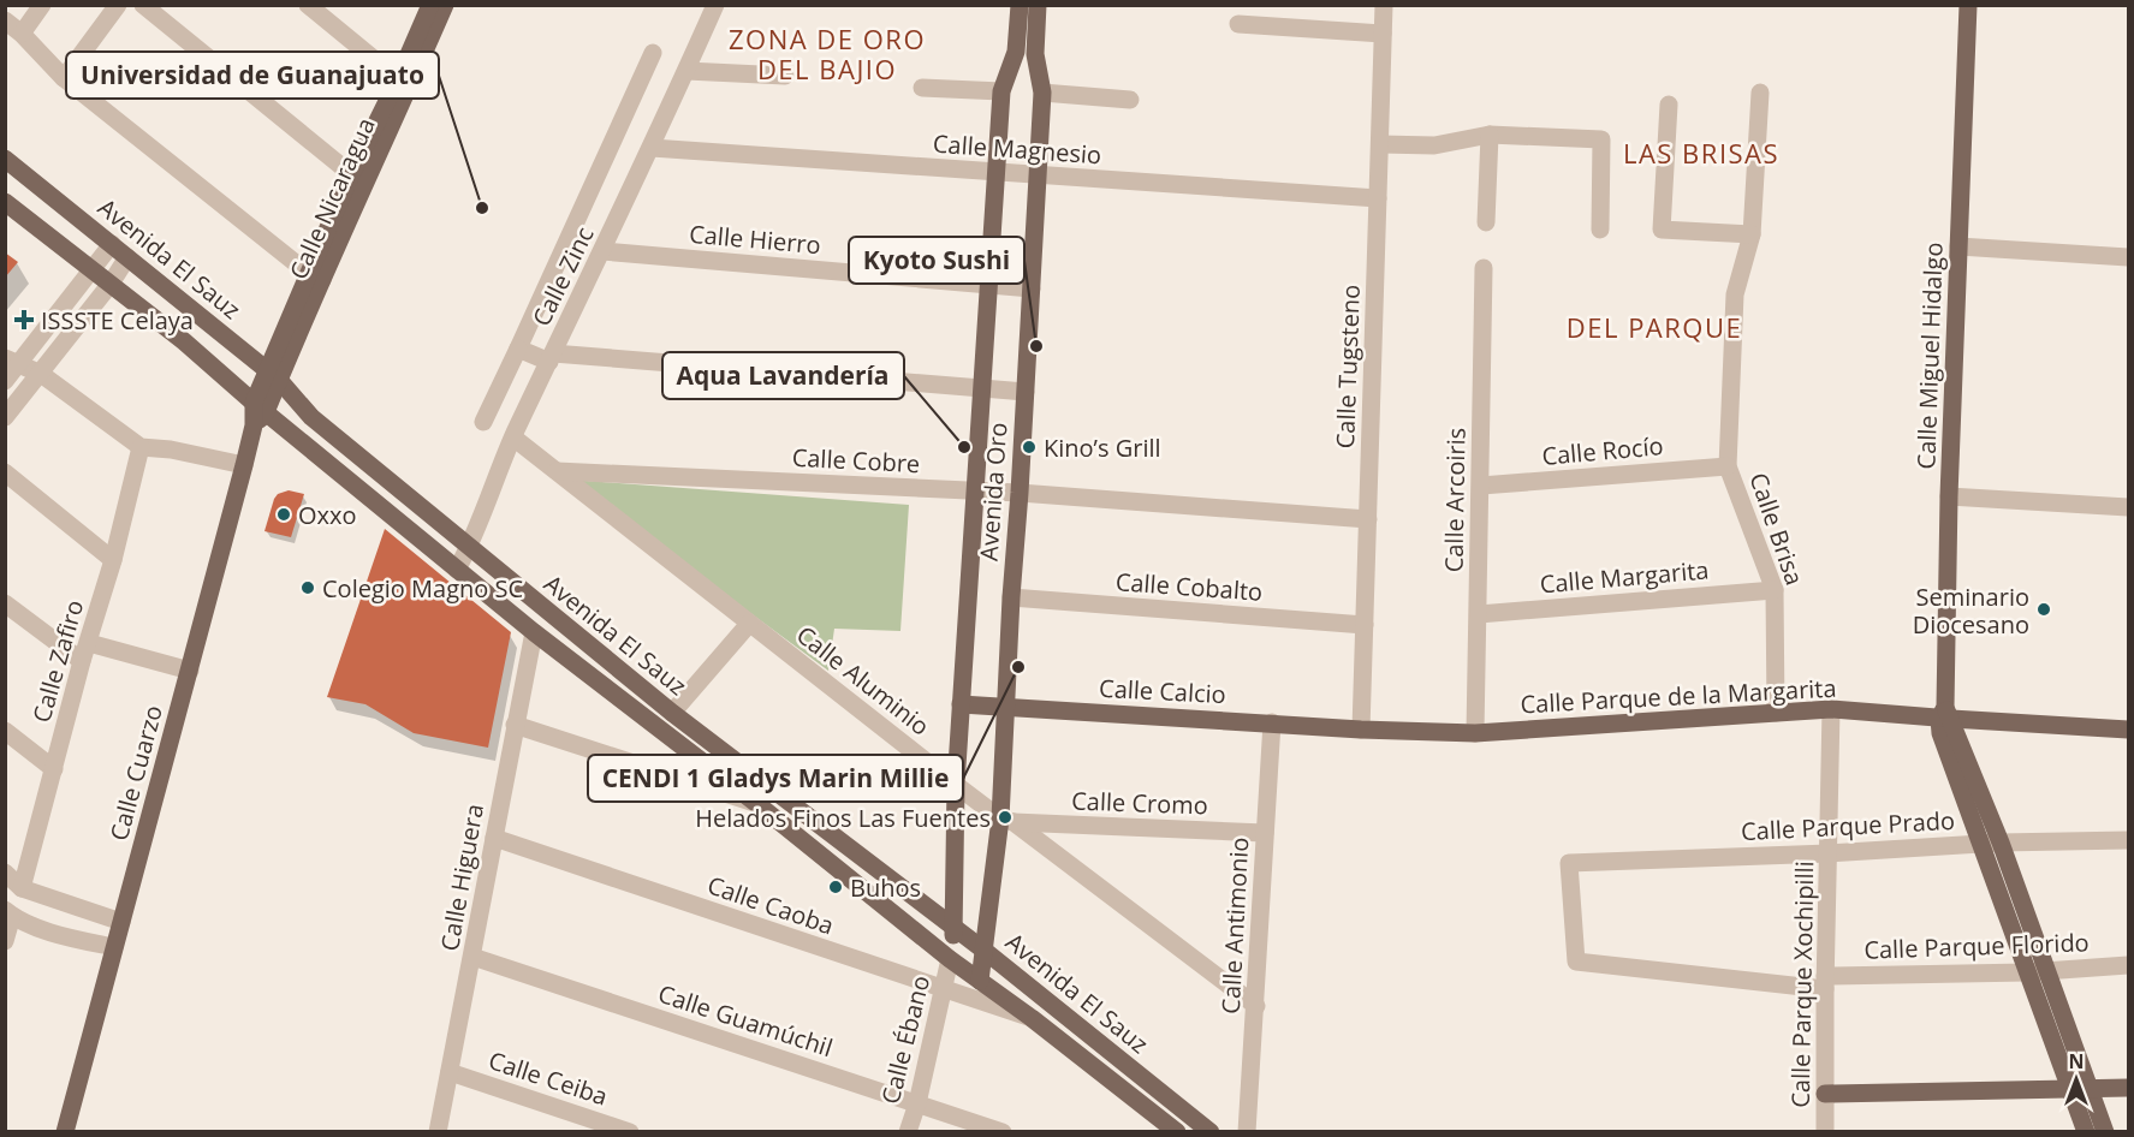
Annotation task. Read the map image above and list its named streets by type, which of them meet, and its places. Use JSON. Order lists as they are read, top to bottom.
{
  "streets": {
    "main road": [
      "Calle Nicaragua",
      "Avenida El Sauz",
      "Calle Miguel Hidalgo",
      "Avenida Oro",
      "Calle Calcio",
      "Calle Parque de la Margarita",
      "Calle Cuarzo"
    ],
    "street": [
      "Calle Magnesio",
      "Calle Hierro",
      "Calle Zinc",
      "Calle Tugsteno",
      "Calle Rocío",
      "Calle Cobre",
      "Calle Arcoiris",
      "Calle Brisa",
      "Calle Margarita",
      "Calle Cobalto",
      "Calle Zafiro",
      "Calle Aluminio",
      "Calle Cromo",
      "Calle Parque Prado",
      "Calle Higuera",
      "Calle Caoba",
      "Calle Antimonio",
      "Calle Parque Florido",
      "Calle Parque Xochipilli",
      "Calle Guamúchil",
      "Calle Ébano",
      "Calle Ceiba"
    ]
  },
  "crossings": [
    ["Calle Magnesio", "Calle Zinc"],
    ["Calle Magnesio", "Calle Tugsteno"],
    ["Calle Magnesio", "Avenida Oro"],
    ["Calle Nicaragua", "Avenida El Sauz"],
    ["Calle Nicaragua", "Calle Cuarzo"],
    ["Calle Hierro", "Calle Zinc"],
    ["Calle Hierro", "Avenida Oro"],
    ["Avenida El Sauz", "Calle Zinc"],
    ["Avenida El Sauz", "Avenida Oro"],
    ["Avenida El Sauz", "Calle Cuarzo"],
    ["Avenida El Sauz", "Calle Higuera"],
    ["Avenida El Sauz", "Calle Caoba"],
    ["Avenida El Sauz", "Calle Ébano"],
    ["Calle Zinc", "Calle Aluminio"],
    ["Calle Miguel Hidalgo", "Calle Parque de la Margarita"],
    ["Calle Tugsteno", "Calle Cobre"],
    ["Calle Tugsteno", "Calle Cobalto"],
    ["Calle Tugsteno", "Calle Calcio"],
    ["Calle Tugsteno", "Calle Parque de la Margarita"],
    ["Calle Rocío", "Calle Arcoiris"],
    ["Calle Rocío", "Calle Brisa"],
    ["Calle Cobre", "Avenida Oro"],
    ["Calle Cobre", "Calle Aluminio"],
    ["Avenida Oro", "Calle Cobalto"],
    ["Avenida Oro", "Calle Aluminio"],
    ["Avenida Oro", "Calle Calcio"],
    ["Avenida Oro", "Calle Cromo"],
    ["Avenida Oro", "Calle Ébano"],
    ["Calle Arcoiris", "Calle Margarita"],
    ["Calle Arcoiris", "Calle Parque de la Margarita"],
    ["Calle Brisa", "Calle Margarita"],
    ["Calle Brisa", "Calle Parque de la Margarita"],
    ["Calle Aluminio", "Calle Cromo"],
    ["Calle Aluminio", "Calle Antimonio"],
    ["Calle Calcio", "Calle Parque de la Margarita"],
    ["Calle Calcio", "Calle Antimonio"],
    ["Calle Parque de la Margarita", "Calle Parque Xochipilli"],
    ["Calle Cromo", "Calle Antimonio"],
    ["Calle Parque Prado", "Calle Parque Florido"],
    ["Calle Parque Prado", "Calle Parque Xochipilli"],
    ["Calle Higuera", "Calle Caoba"],
    ["Calle Higuera", "Calle Guamúchil"],
    ["Calle Higuera", "Calle Ceiba"],
    ["Calle Caoba", "Calle Ébano"],
    ["Calle Parque Florido", "Calle Parque Xochipilli"],
    ["Calle Guamúchil", "Calle Ébano"]
  ],
  "districts": ["ZONA DE ORO DEL BAJIO", "LAS BRISAS", "DEL PARQUE"],
  "places": {
    "other": [
      "Universidad de Guanajuato",
      "Kyoto Sushi",
      "Aqua Lavandería",
      "Kino’s Grill",
      "Oxxo",
      "Colegio Magno SC",
      "Seminario Diocesano",
      "CENDI 1 Gladys Marin Millie",
      "Helados Finos Las Fuentes",
      "Buhos"
    ],
    "health": ["ISSSTE Celaya"]
  },
  "north": "top"
}
